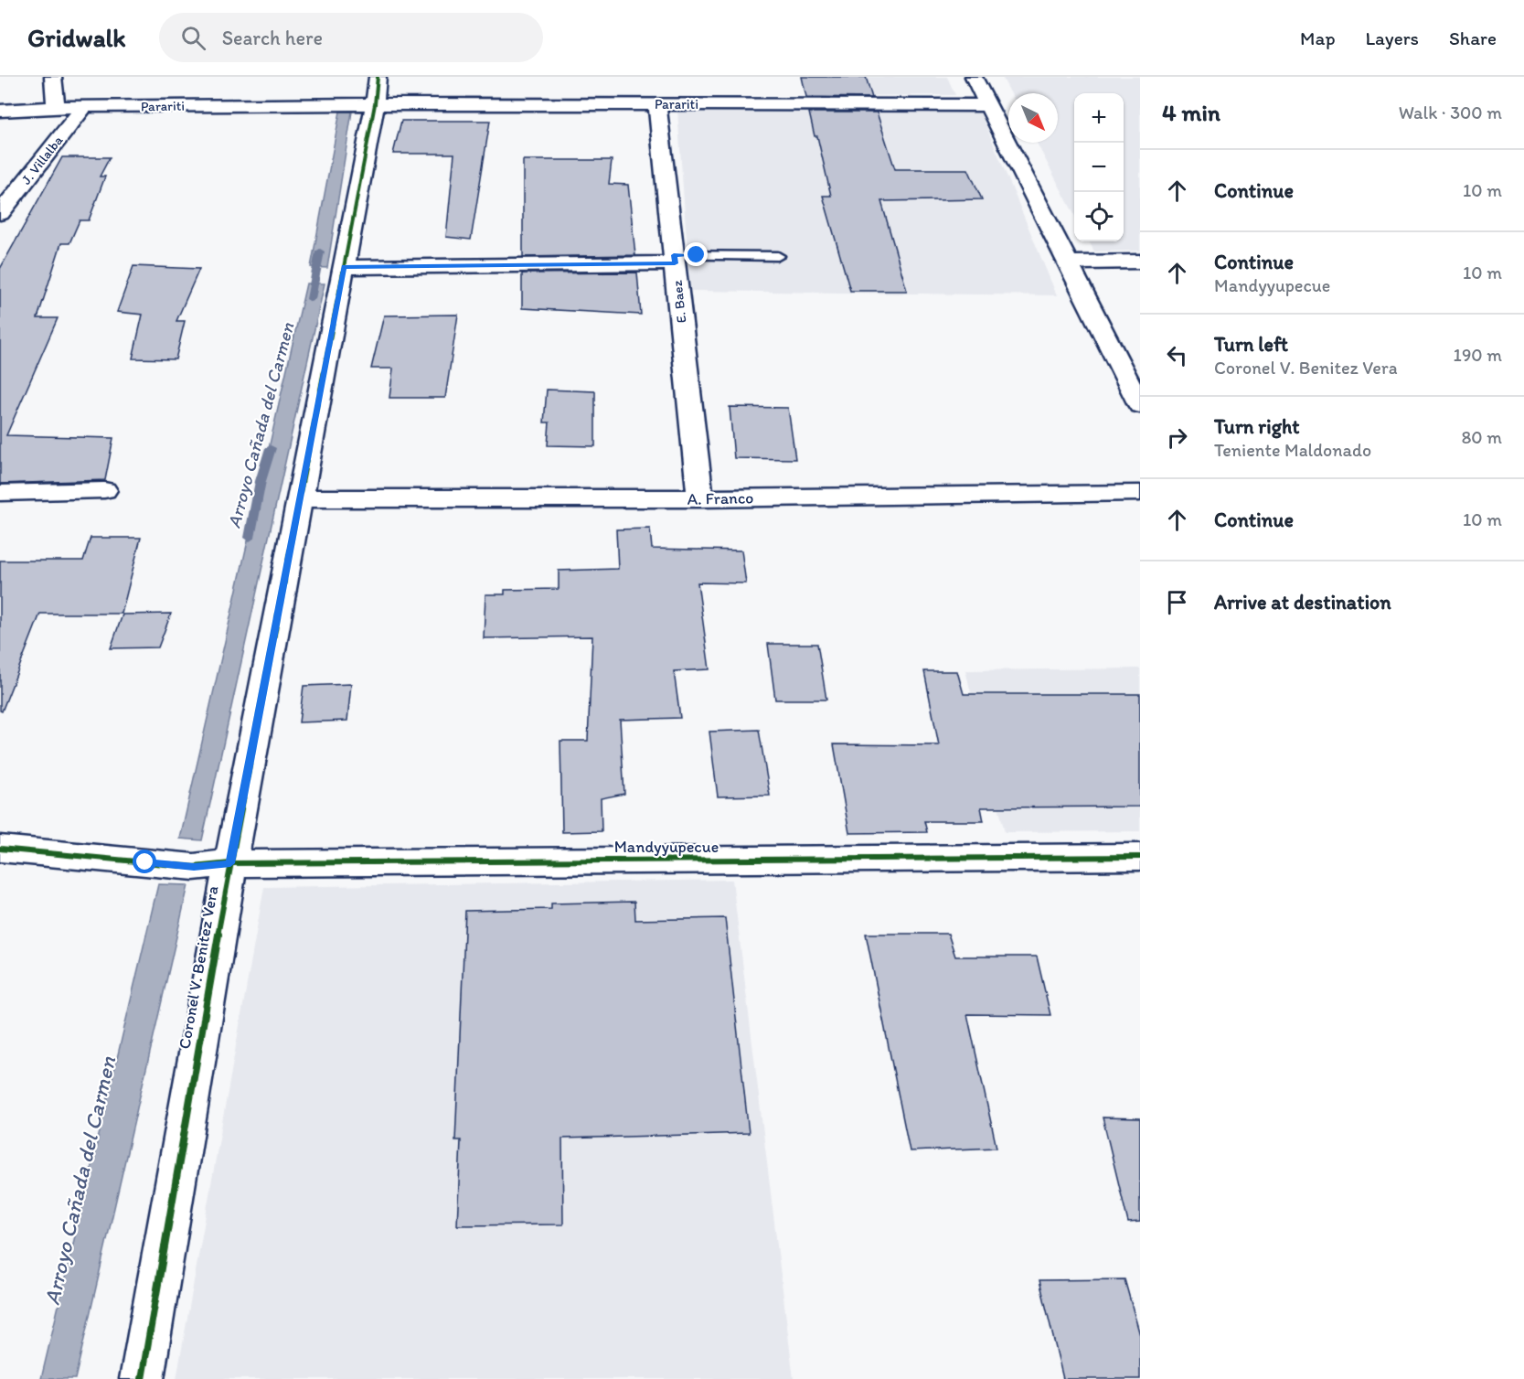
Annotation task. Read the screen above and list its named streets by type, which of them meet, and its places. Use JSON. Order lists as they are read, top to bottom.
{
  "streets": {
    "street": [
      "Parariti",
      "J. Villalba",
      "E. Baez",
      "A. Franco",
      "Mandyyupecue",
      "Coronel V. Benitez Vera"
    ]
  },
  "crossings": [
    ["Parariti", "J. Villalba"],
    ["Parariti", "E. Baez"],
    ["Parariti", "Coronel V. Benitez Vera"],
    ["E. Baez", "A. Franco"],
    ["A. Franco", "Coronel V. Benitez Vera"],
    ["Mandyyupecue", "Coronel V. Benitez Vera"]
  ],
  "water": ["Arroyo Cañada del Carmen"],
  "north": "bottom right",
  "page": {
    "header": "Gridwalk",
    "search": "Search here",
    "nav": ["Map", "Layers", "Share"],
    "heading": ["4 min", "Walk · 300 m"],
    "map_buttons": ["+", "−"],
    "list": [
      ["Continue", "10 m"],
      ["Continue", "Mandyyupecue", "10 m"],
      ["Turn left", "Coronel V. Benitez Vera", "190 m"],
      ["Turn right", "Teniente Maldonado", "80 m"],
      ["Continue", "10 m"],
      "Arrive at destination"
    ]
  }
}
